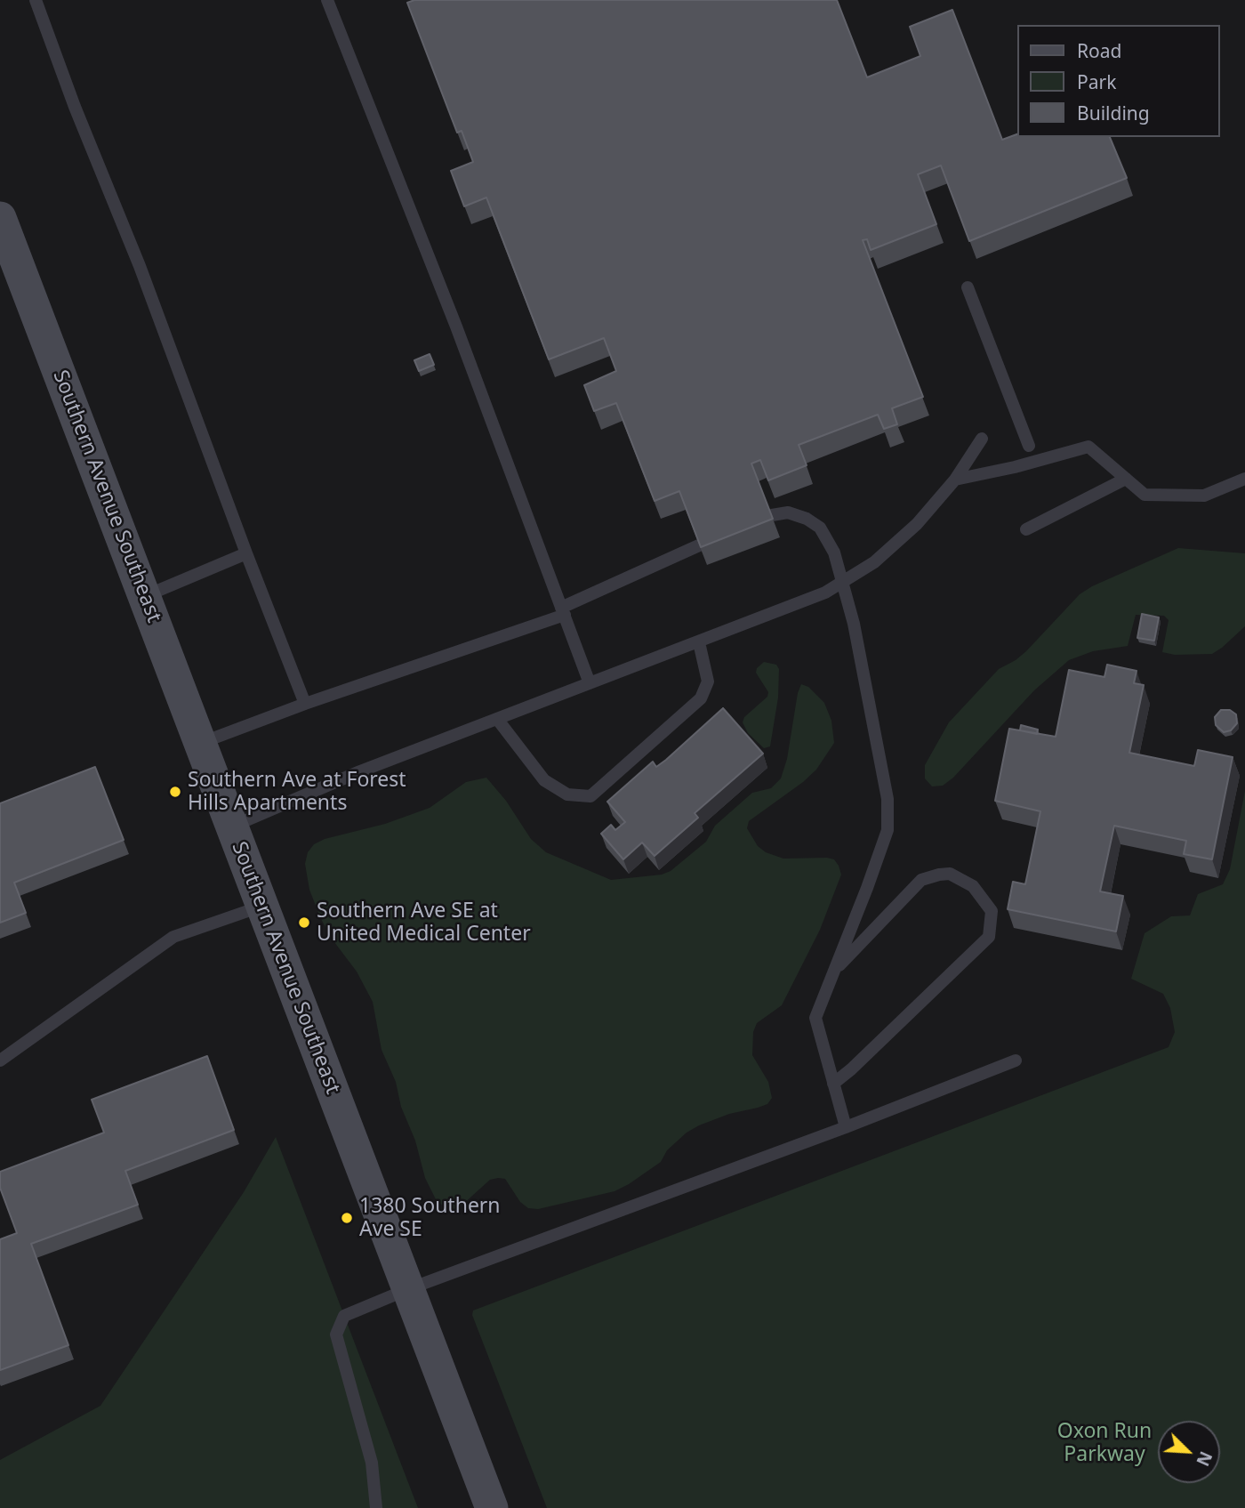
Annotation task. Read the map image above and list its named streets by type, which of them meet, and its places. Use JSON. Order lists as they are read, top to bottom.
{
  "streets": {
    "main road": ["Southern Avenue Southeast"]
  },
  "parks": ["Oxon Run Parkway"],
  "places": ["Southern Ave at Forest Hills Apartments", "Southern Ave SE at United Medical Center", "1380 Southern Ave SE"],
  "legend": ["Road", "Park", "Building"],
  "north": "bottom right"
}
